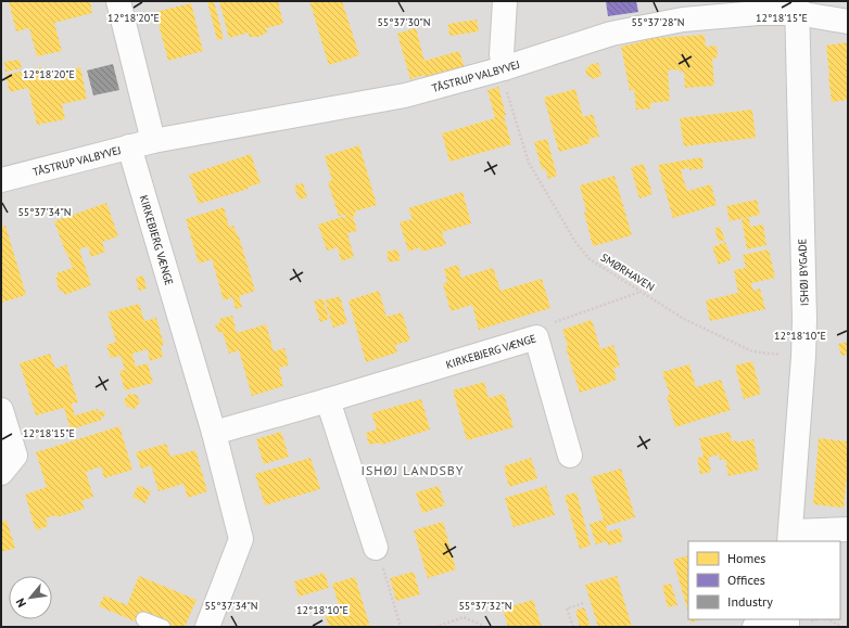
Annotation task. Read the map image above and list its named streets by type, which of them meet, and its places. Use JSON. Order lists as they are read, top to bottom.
{
  "streets": {
    "street": ["TÅSTRUP VALBYVEJ", "KIRKEBJERG VÆNGE", "ISHØJ BYGADE"],
    "path": ["SMØRHAVEN"]
  },
  "crossings": [
    ["TÅSTRUP VALBYVEJ", "KIRKEBJERG VÆNGE"],
    ["TÅSTRUP VALBYVEJ", "SMØRHAVEN"],
    ["TÅSTRUP VALBYVEJ", "ISHØJ BYGADE"],
    ["SMØRHAVEN", "ISHØJ BYGADE"]
  ],
  "districts": ["ISHØJ LANDSBY"],
  "legend": ["Homes", "Offices", "Industry"],
  "north": "bottom left",
  "coordinates": [
    "12°18'20\"E",
    "12°18'15\"E",
    "55°37'30\"N",
    "55°37'28\"N",
    "55°37'34\"N",
    "12°18'10\"E",
    "55°37'32\"N"
  ]
}
